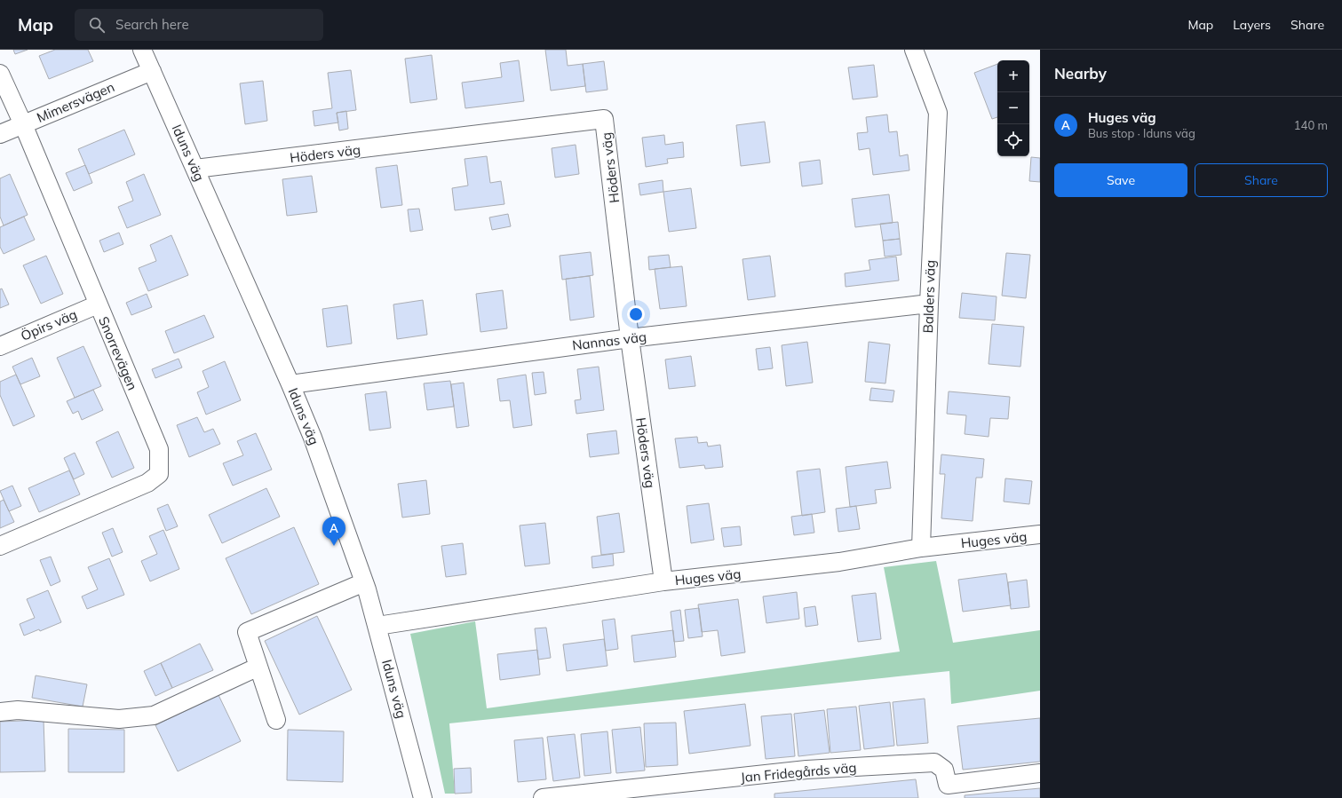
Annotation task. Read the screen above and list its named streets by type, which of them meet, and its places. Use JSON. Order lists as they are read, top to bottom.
{
  "streets": {
    "street": [
      "Mimersvägen",
      "Iduns väg",
      "Höders väg",
      "Balders väg",
      "Öpirs väg",
      "Nannas väg",
      "Snorrevägen",
      "Huges väg",
      "Jan Fridegårds väg"
    ]
  },
  "crossings": [
    ["Mimersvägen", "Iduns väg"],
    ["Mimersvägen", "Snorrevägen"],
    ["Iduns väg", "Höders väg"],
    ["Iduns väg", "Nannas väg"],
    ["Iduns väg", "Huges väg"],
    ["Höders väg", "Nannas väg"],
    ["Höders väg", "Huges väg"],
    ["Balders väg", "Nannas väg"],
    ["Balders väg", "Huges väg"],
    ["Öpirs väg", "Snorrevägen"]
  ],
  "page": {
    "header": "Map",
    "search": "Search here",
    "nav": ["Map", "Layers", "Share"],
    "heading": "Nearby",
    "map_buttons": ["+", "−"],
    "list": [
      {
        "mark": "A",
        "name": "Huges väg",
        "note": "Bus stop · Iduns väg",
        "value": "140 m"
      }
    ],
    "buttons": ["Save", "Share"],
    "pins": "A"
  }
}
